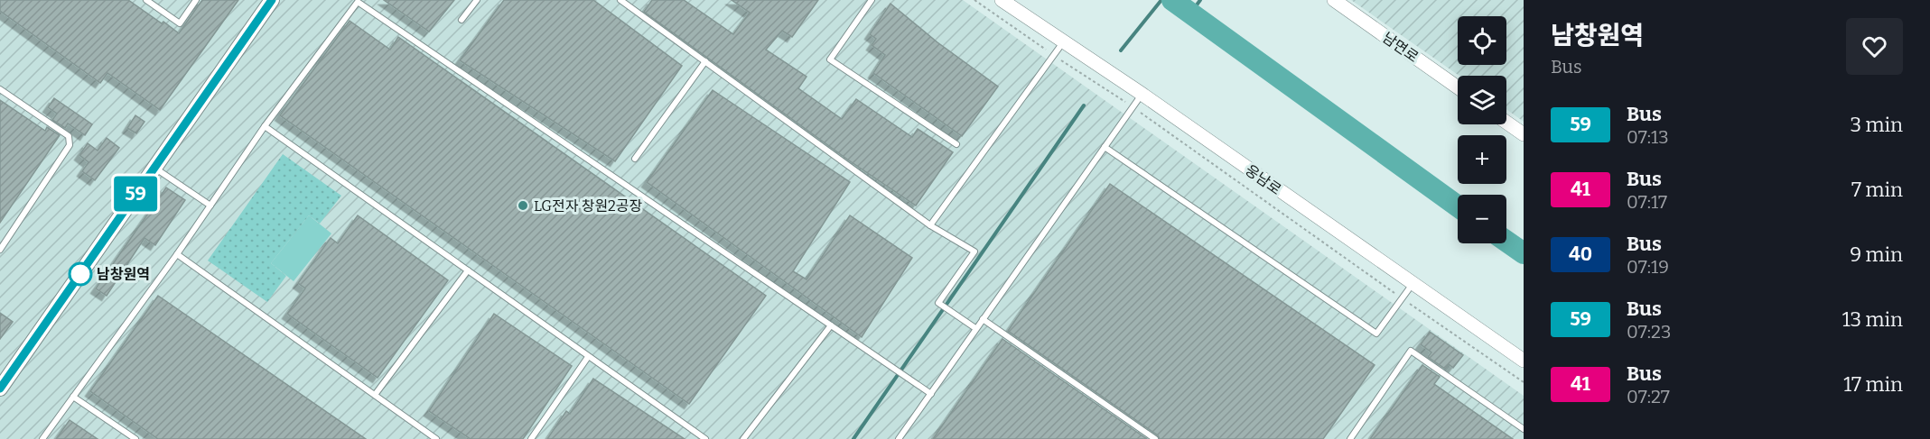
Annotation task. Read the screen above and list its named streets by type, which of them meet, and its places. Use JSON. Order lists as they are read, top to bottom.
{
  "streets": {
    "street": ["남면로", "웅남로"]
  },
  "places": ["LG전자 창원2공장", "남창원역"],
  "lines": ["bus line 59"],
  "page": {
    "on_map": "59",
    "heading": ["남창원역", "Bus"],
    "map_buttons": ["+", "−"],
    "list": [
      {
        "mark": "59",
        "name": "Bus",
        "note": "07:13",
        "value": "3 min"
      },
      {
        "mark": "41",
        "name": "Bus",
        "note": "07:17",
        "value": "7 min"
      },
      {
        "mark": "40",
        "name": "Bus",
        "note": "07:19",
        "value": "9 min"
      },
      {
        "mark": "59",
        "name": "Bus",
        "note": "07:23",
        "value": "13 min"
      },
      {
        "mark": "41",
        "name": "Bus",
        "note": "07:27",
        "value": "17 min"
      }
    ]
  }
}
